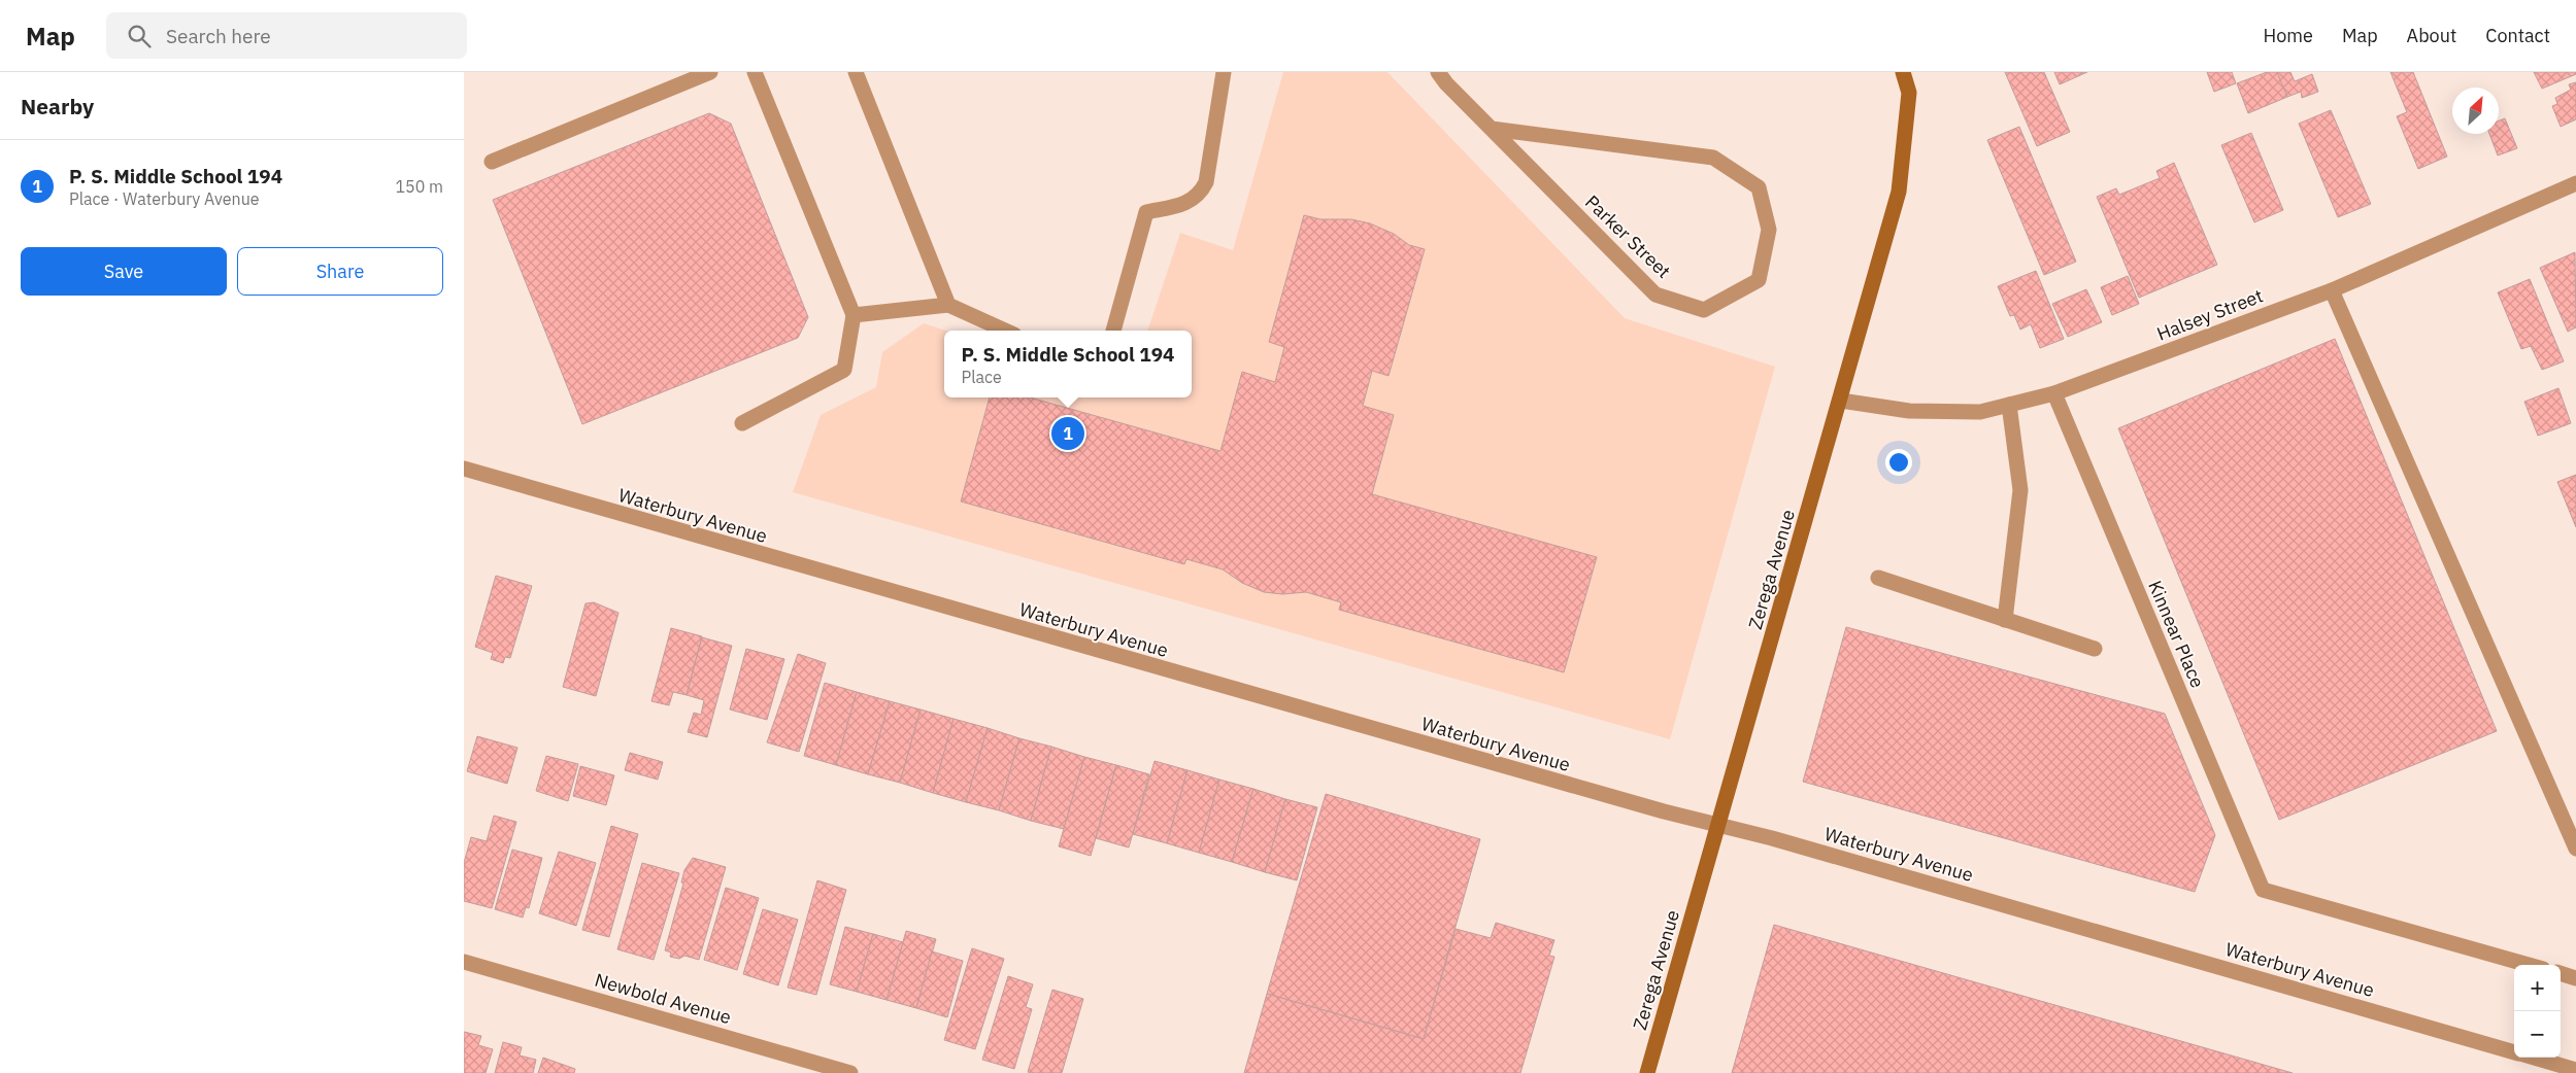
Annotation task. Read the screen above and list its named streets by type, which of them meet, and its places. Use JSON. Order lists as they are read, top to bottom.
{
  "streets": {
    "main road": ["Zerega Avenue"],
    "street": [
      "Parker Street",
      "Halsey Street",
      "Waterbury Avenue",
      "Kinnear Place",
      "Newbold Avenue"
    ]
  },
  "crossings": [
    ["Halsey Street", "Zerega Avenue"],
    ["Halsey Street", "Kinnear Place"],
    ["Waterbury Avenue", "Zerega Avenue"]
  ],
  "north": "top right",
  "page": {
    "header": "Map",
    "search": "Search here",
    "nav": [
      "Home",
      "Map",
      "About",
      "Contact"
    ],
    "heading": "Nearby",
    "list": [
      {
        "mark": "1",
        "name": "P. S. Middle School 194",
        "note": "Place · Waterbury Avenue",
        "value": "150 m"
      }
    ],
    "buttons": ["Save", "Share"],
    "popup": ["P. S. Middle School 194", "Place"],
    "pins": "1",
    "map_buttons": ["+", "−"]
  }
}
